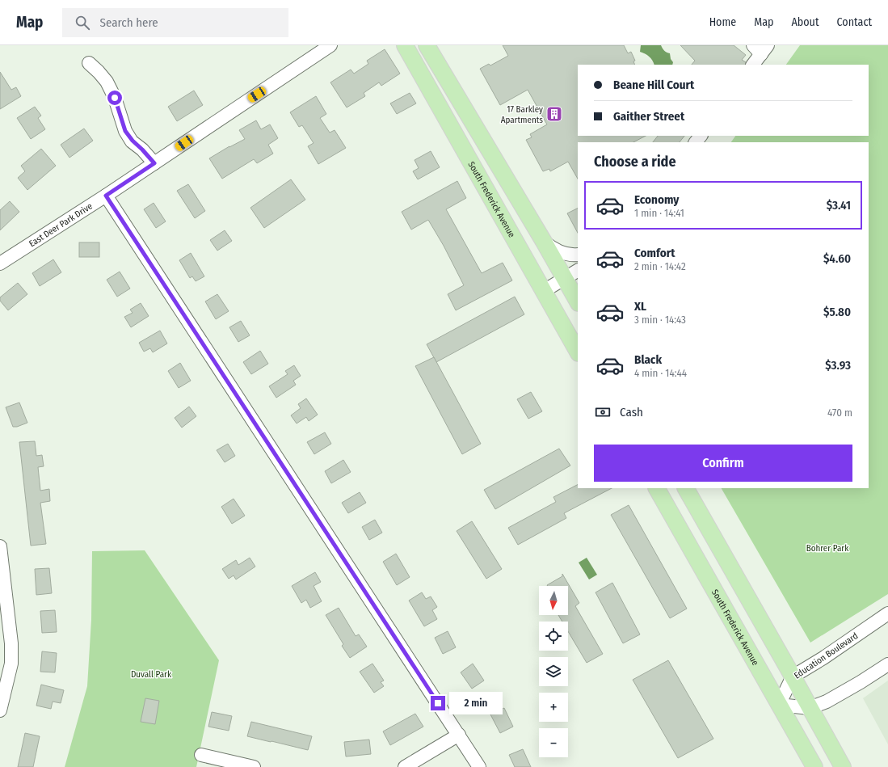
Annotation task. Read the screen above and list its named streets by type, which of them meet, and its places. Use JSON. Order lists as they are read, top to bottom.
{
  "streets": {
    "main road": ["South Frederick Avenue"],
    "street": ["East Deer Park Drive", "Education Boulevard"]
  },
  "crossings": [
    ["South Frederick Avenue", "Education Boulevard"]
  ],
  "parks": ["Bohrer Park", "Duvall Park"],
  "places": {
    "building": ["17 Barkley Apartments"]
  },
  "north": "bottom",
  "page": {
    "header": "Map",
    "search": "Search here",
    "nav": [
      "Home",
      "Map",
      "About",
      "Contact"
    ],
    "banner": ["Beane Hill Court", "Gaither Street"],
    "heading": "Choose a ride",
    "list": [
      {
        "name": "Economy",
        "note": "1 min · 14:41",
        "value": "$3.41"
      },
      {
        "name": "Comfort",
        "note": "2 min · 14:42",
        "value": "$4.60"
      },
      {
        "name": "XL",
        "note": "3 min · 14:43",
        "value": "$5.80"
      },
      {
        "name": "Black",
        "note": "4 min · 14:44",
        "value": "$3.93"
      }
    ],
    "pay": ["Cash", "470 m"],
    "buttons": "Confirm",
    "map_buttons": ["+", "−"],
    "bubble": "2 min"
  }
}
